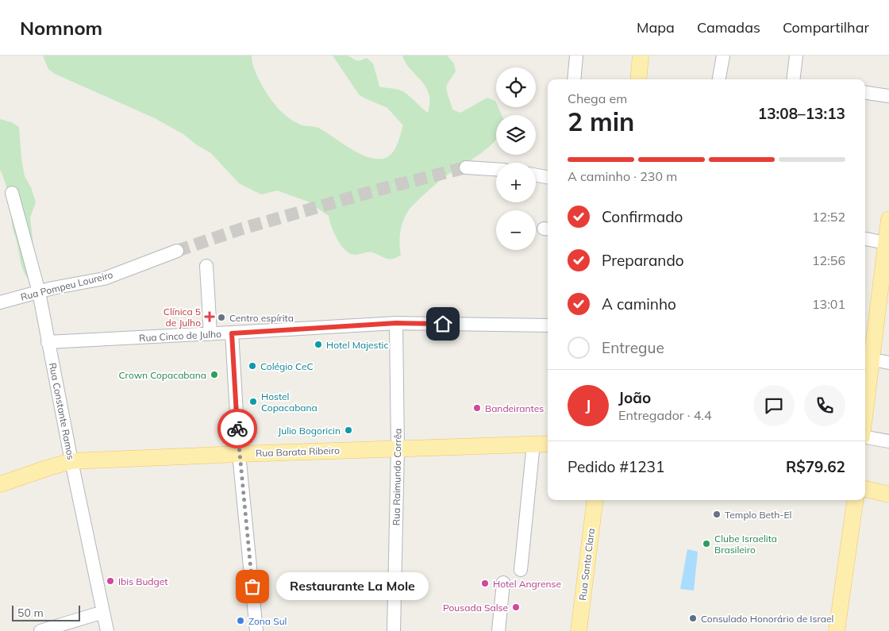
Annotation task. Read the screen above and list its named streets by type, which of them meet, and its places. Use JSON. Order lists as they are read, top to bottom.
{
  "streets": {
    "main road": ["Rua Barata Ribeiro", "Rua Santa Clara"],
    "street": [
      "Rua Pompeu Loureiro",
      "Rua Cinco de Julho",
      "Rua Constante Ramos",
      "Rua Raimundo Corrêa"
    ]
  },
  "crossings": [
    ["Rua Pompeu Loureiro", "Rua Constante Ramos"],
    ["Rua Cinco de Julho", "Rua Constante Ramos"],
    ["Rua Cinco de Julho", "Rua Raimundo Corrêa"],
    ["Rua Constante Ramos", "Rua Barata Ribeiro"],
    ["Rua Barata Ribeiro", "Rua Raimundo Corrêa"]
  ],
  "places": {
    "health": ["Clínica 5 de Julho"],
    "other": [
      "Centro espírita",
      "Hotel Majestic",
      "Colégio CeC",
      "Crown Copacabana",
      "Hostel Copacabana",
      "Bandeirantes",
      "Julio Bogoricin",
      "Templo Beth-El",
      "Clube Israelita Brasileiro",
      "Ibis Budget",
      "Hotel Angrense",
      "Restaurante La Mole",
      "Pousada Salse",
      "Consulado Honorário de Israel",
      "Zona Sul"
    ]
  },
  "scale_bar": "50 m",
  "page": {
    "header": "Nomnom",
    "nav": ["Mapa", "Camadas", "Compartilhar"],
    "map_buttons": ["+", "−"],
    "heading": ["2 min", "Chega em", "13:08–13:13"],
    "panel": [
      "João",
      "Entregador · 4.4",
      "Pedido #1231",
      "R$79.62"
    ],
    "bar": "A caminho · 230 m",
    "list": [
      ["Confirmado", "12:52"],
      ["Preparando", "12:56"],
      ["A caminho", "13:01"],
      "Entregue"
    ],
    "round": "J",
    "bubble": "Restaurante La Mole",
    "scale": "50 m"
  }
}
